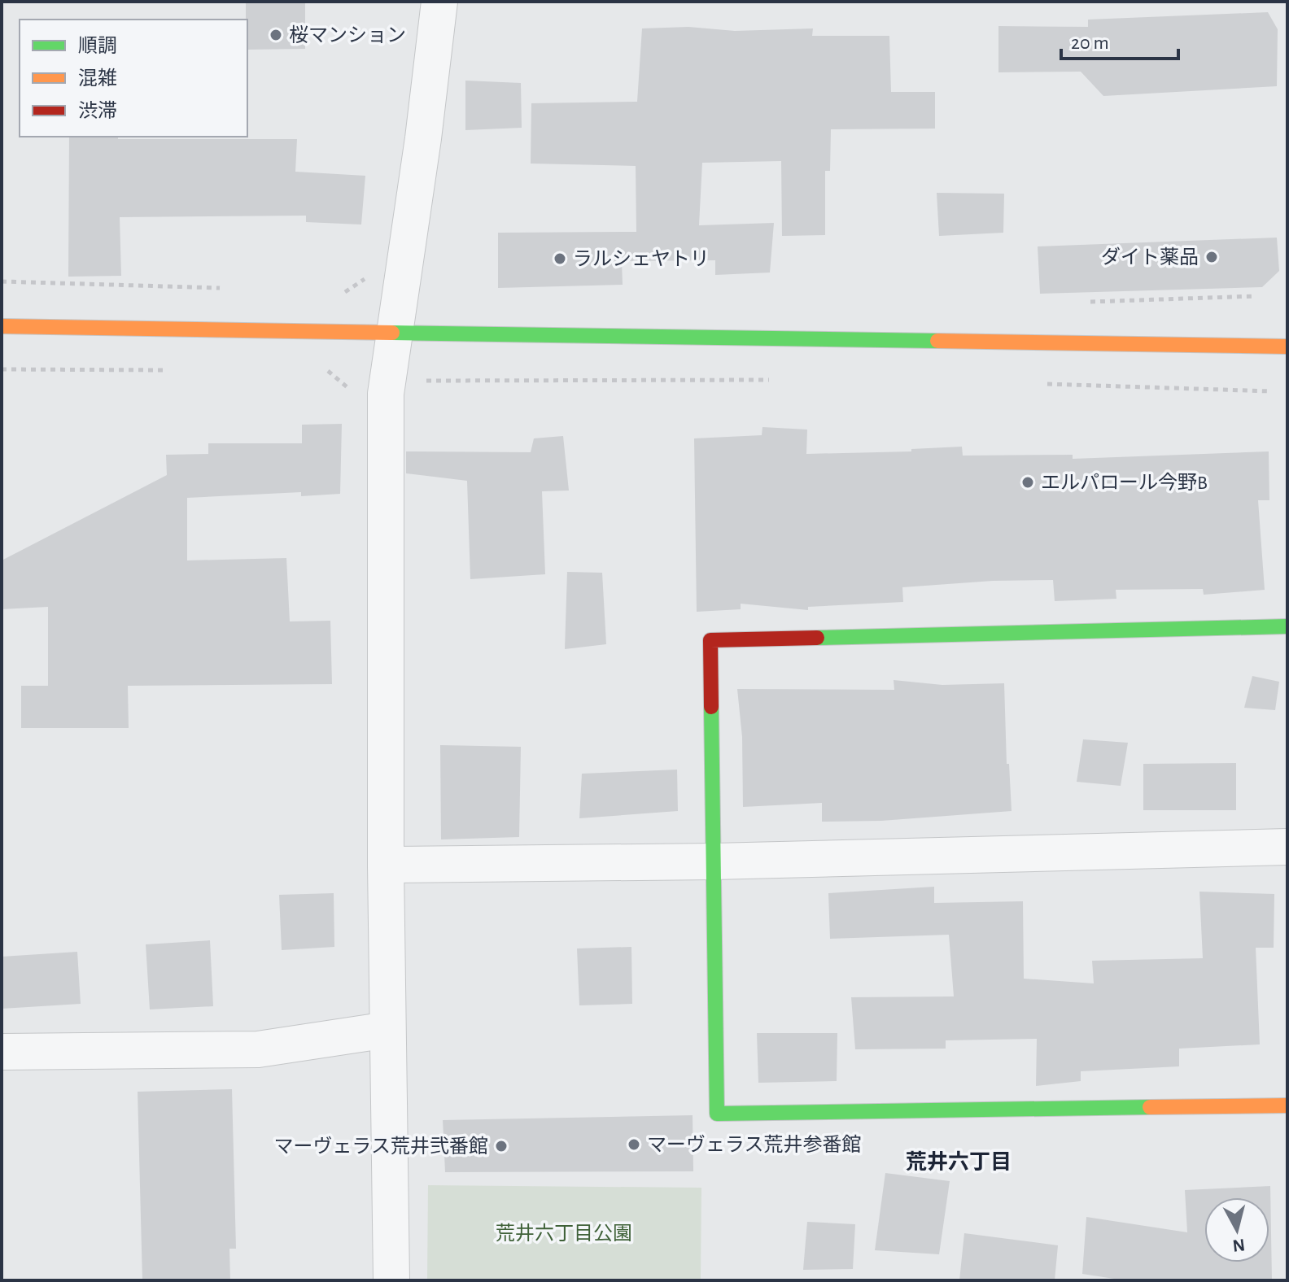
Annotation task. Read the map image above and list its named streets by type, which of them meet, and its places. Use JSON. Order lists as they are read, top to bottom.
{
  "districts": ["荒井六丁目"],
  "parks": ["荒井六丁目公園"],
  "places": [
    "桜マンション",
    "ダイト薬品",
    "ラルシェヤトリ",
    "エルパロール今野B",
    "マーヴェラス荒井参番館",
    "マーヴェラス荒井弐番館"
  ],
  "legend": ["順調", "混雑", "渋滞"],
  "scale_bar": "20 m",
  "north": "bottom"
}
